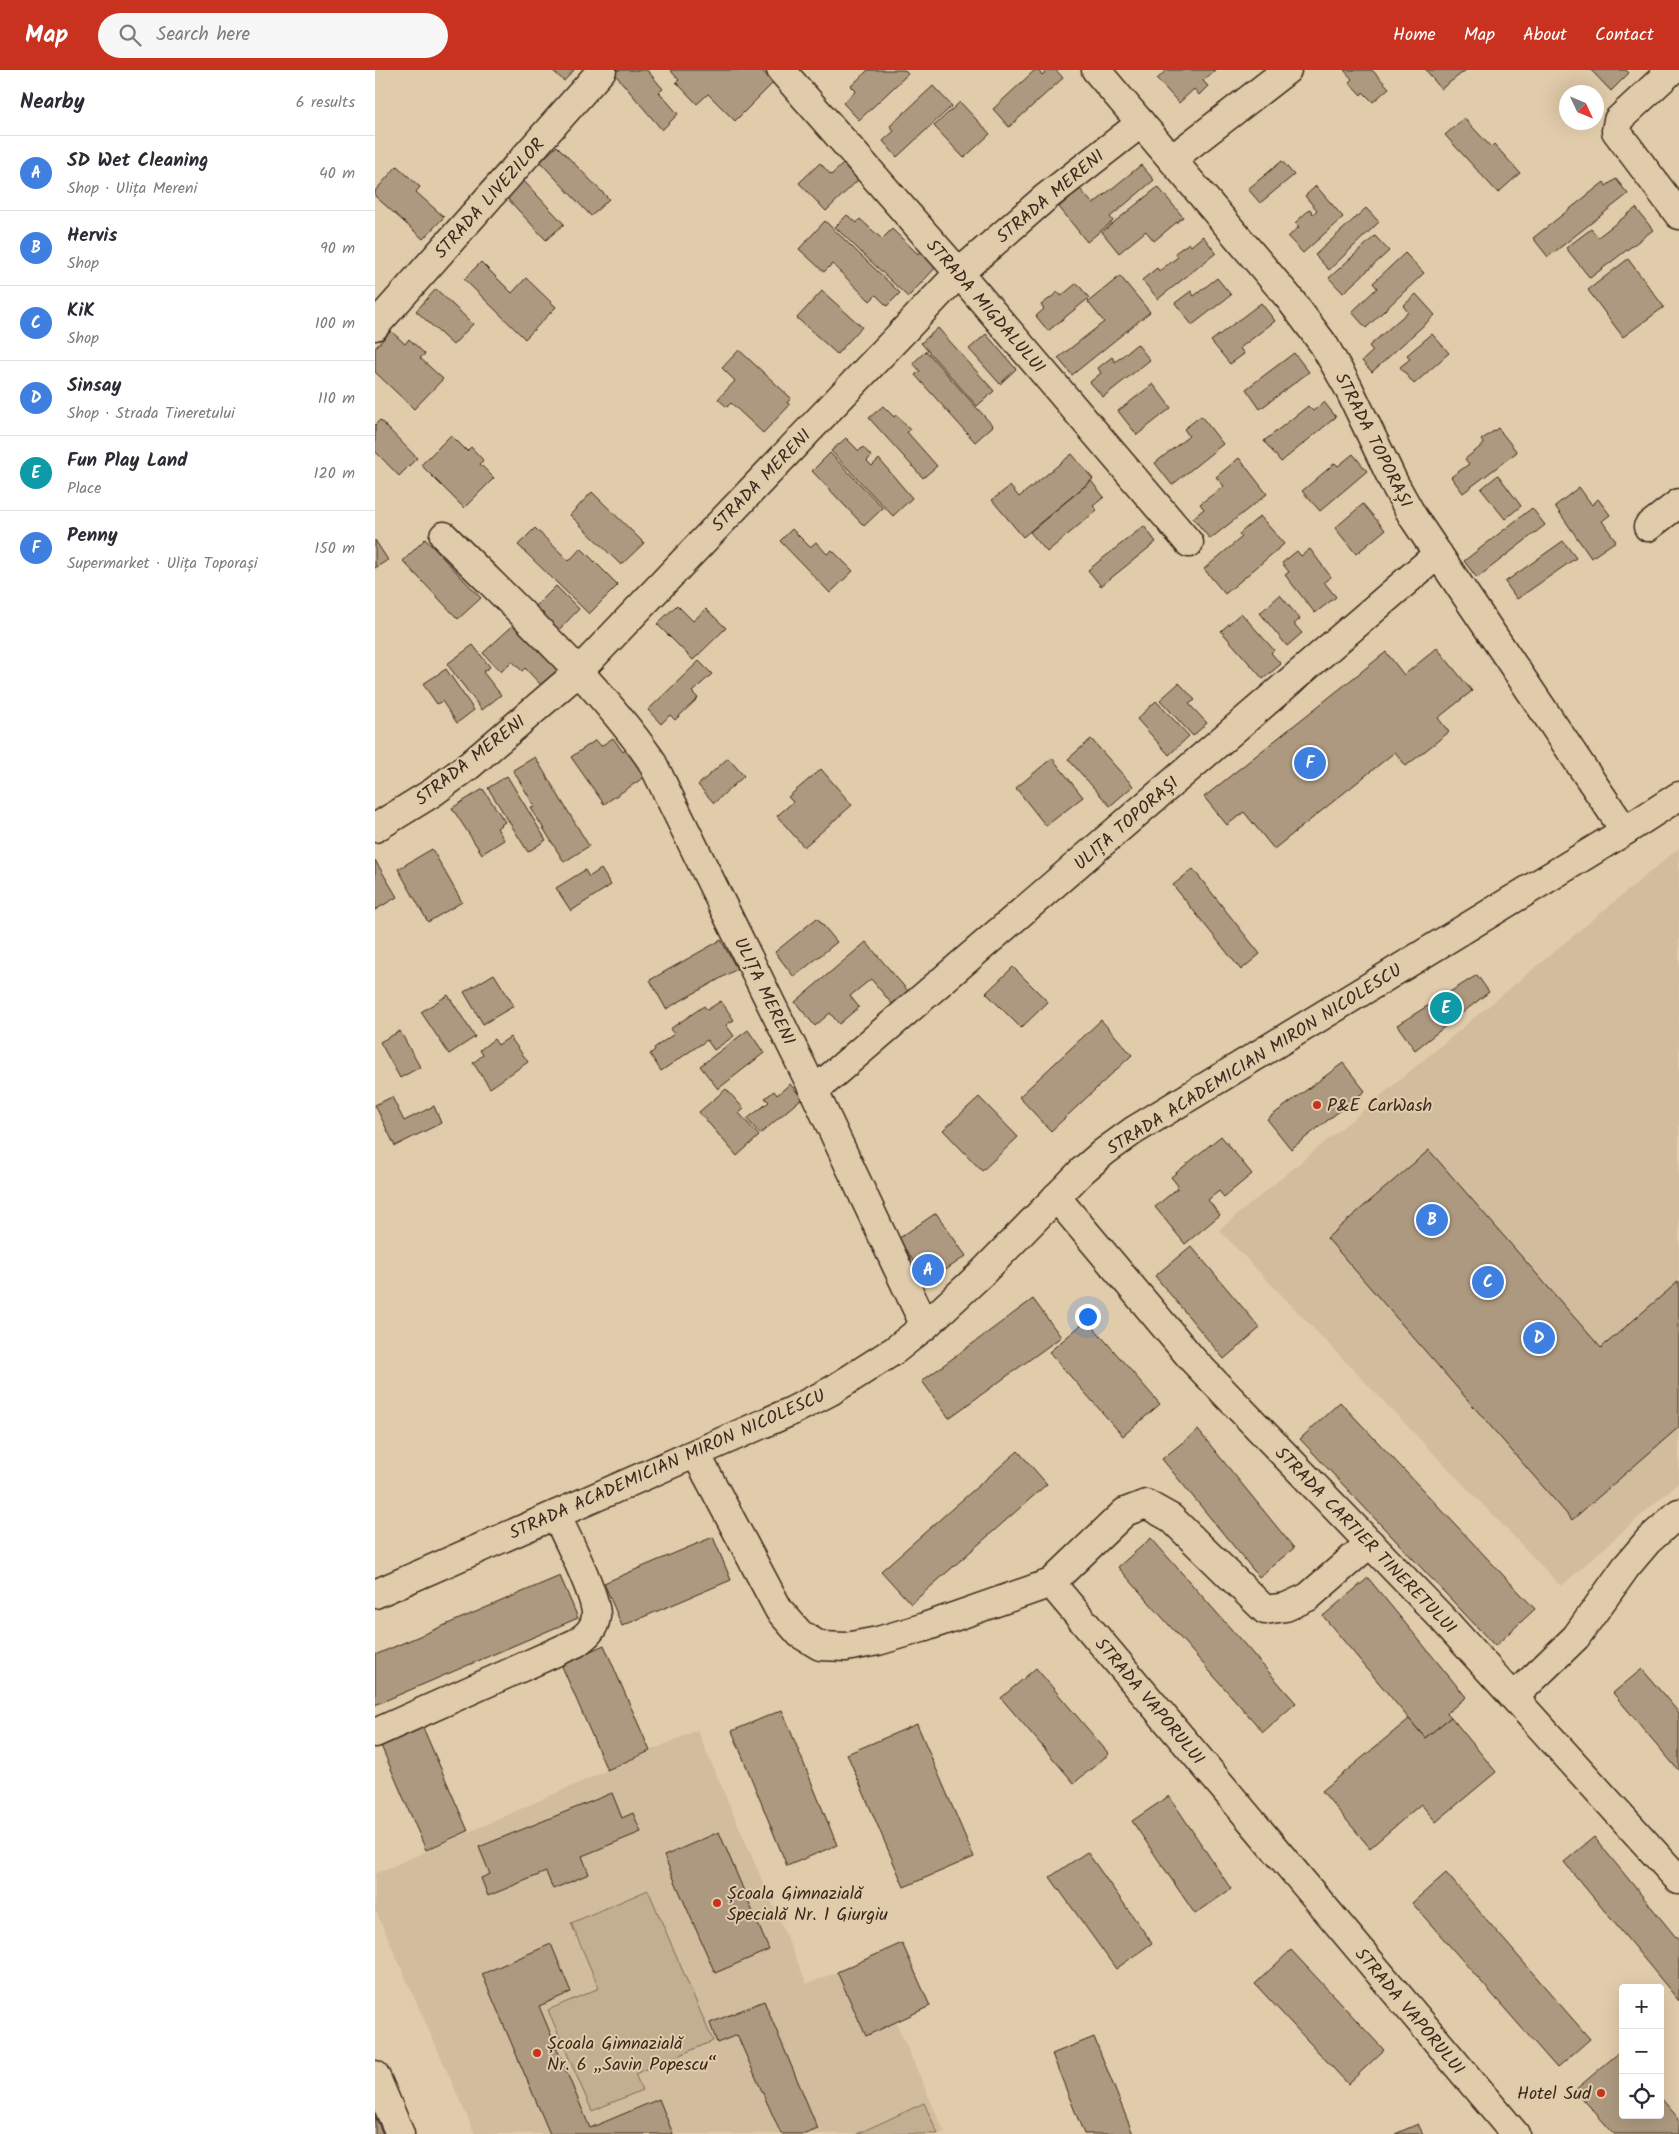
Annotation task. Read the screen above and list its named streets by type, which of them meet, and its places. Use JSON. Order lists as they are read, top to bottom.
{
  "streets": {
    "street": [
      "STRADA MERENI",
      "STRADA LIVEZILOR",
      "STRADA MIGDALULUI",
      "STRADA TOPORAȘI",
      "ULIȚA TOPORAȘI",
      "ULIȚA MERENI",
      "STRADA ACADEMICIAN MIRON NICOLESCU",
      "STRADA CARTIER TINERETULUI",
      "STRADA VAPORULUI"
    ]
  },
  "crossings": [
    ["STRADA MERENI", "STRADA MIGDALULUI"],
    ["STRADA MERENI", "STRADA TOPORAȘI"],
    ["STRADA MERENI", "ULIȚA MERENI"],
    ["STRADA TOPORAȘI", "ULIȚA TOPORAȘI"],
    ["STRADA TOPORAȘI", "STRADA ACADEMICIAN MIRON NICOLESCU"],
    ["ULIȚA TOPORAȘI", "ULIȚA MERENI"],
    ["ULIȚA MERENI", "STRADA ACADEMICIAN MIRON NICOLESCU"],
    ["STRADA ACADEMICIAN MIRON NICOLESCU", "STRADA CARTIER TINERETULUI"]
  ],
  "places": [
    "P&E CarWash",
    "Școala Gimnazială Specială Nr. 1 Giurgiu",
    "Școala Gimnazială Nr. 6 „Savin Popescu“",
    "Hotel Sud"
  ],
  "north": "bottom right",
  "page": {
    "header": "Map",
    "search": "Search here",
    "nav": [
      "Home",
      "Map",
      "About",
      "Contact"
    ],
    "heading": ["Nearby", "6 results"],
    "list": [
      {
        "mark": "A",
        "name": "SD Wet Cleaning",
        "note": "Shop · Ulița Mereni",
        "value": "40 m"
      },
      {
        "mark": "B",
        "name": "Hervis",
        "note": "Shop",
        "value": "90 m"
      },
      {
        "mark": "C",
        "name": "KiK",
        "note": "Shop",
        "value": "100 m"
      },
      {
        "mark": "D",
        "name": "Sinsay",
        "note": "Shop · Strada Tineretului",
        "value": "110 m"
      },
      {
        "mark": "E",
        "name": "Fun Play Land",
        "note": "Place",
        "value": "120 m"
      },
      {
        "mark": "F",
        "name": "Penny",
        "note": "Supermarket · Ulița Toporași",
        "value": "150 m"
      }
    ],
    "pins": [
      "F",
      "E",
      "B",
      "A",
      "C",
      "D"
    ],
    "map_buttons": ["+", "−"]
  }
}
